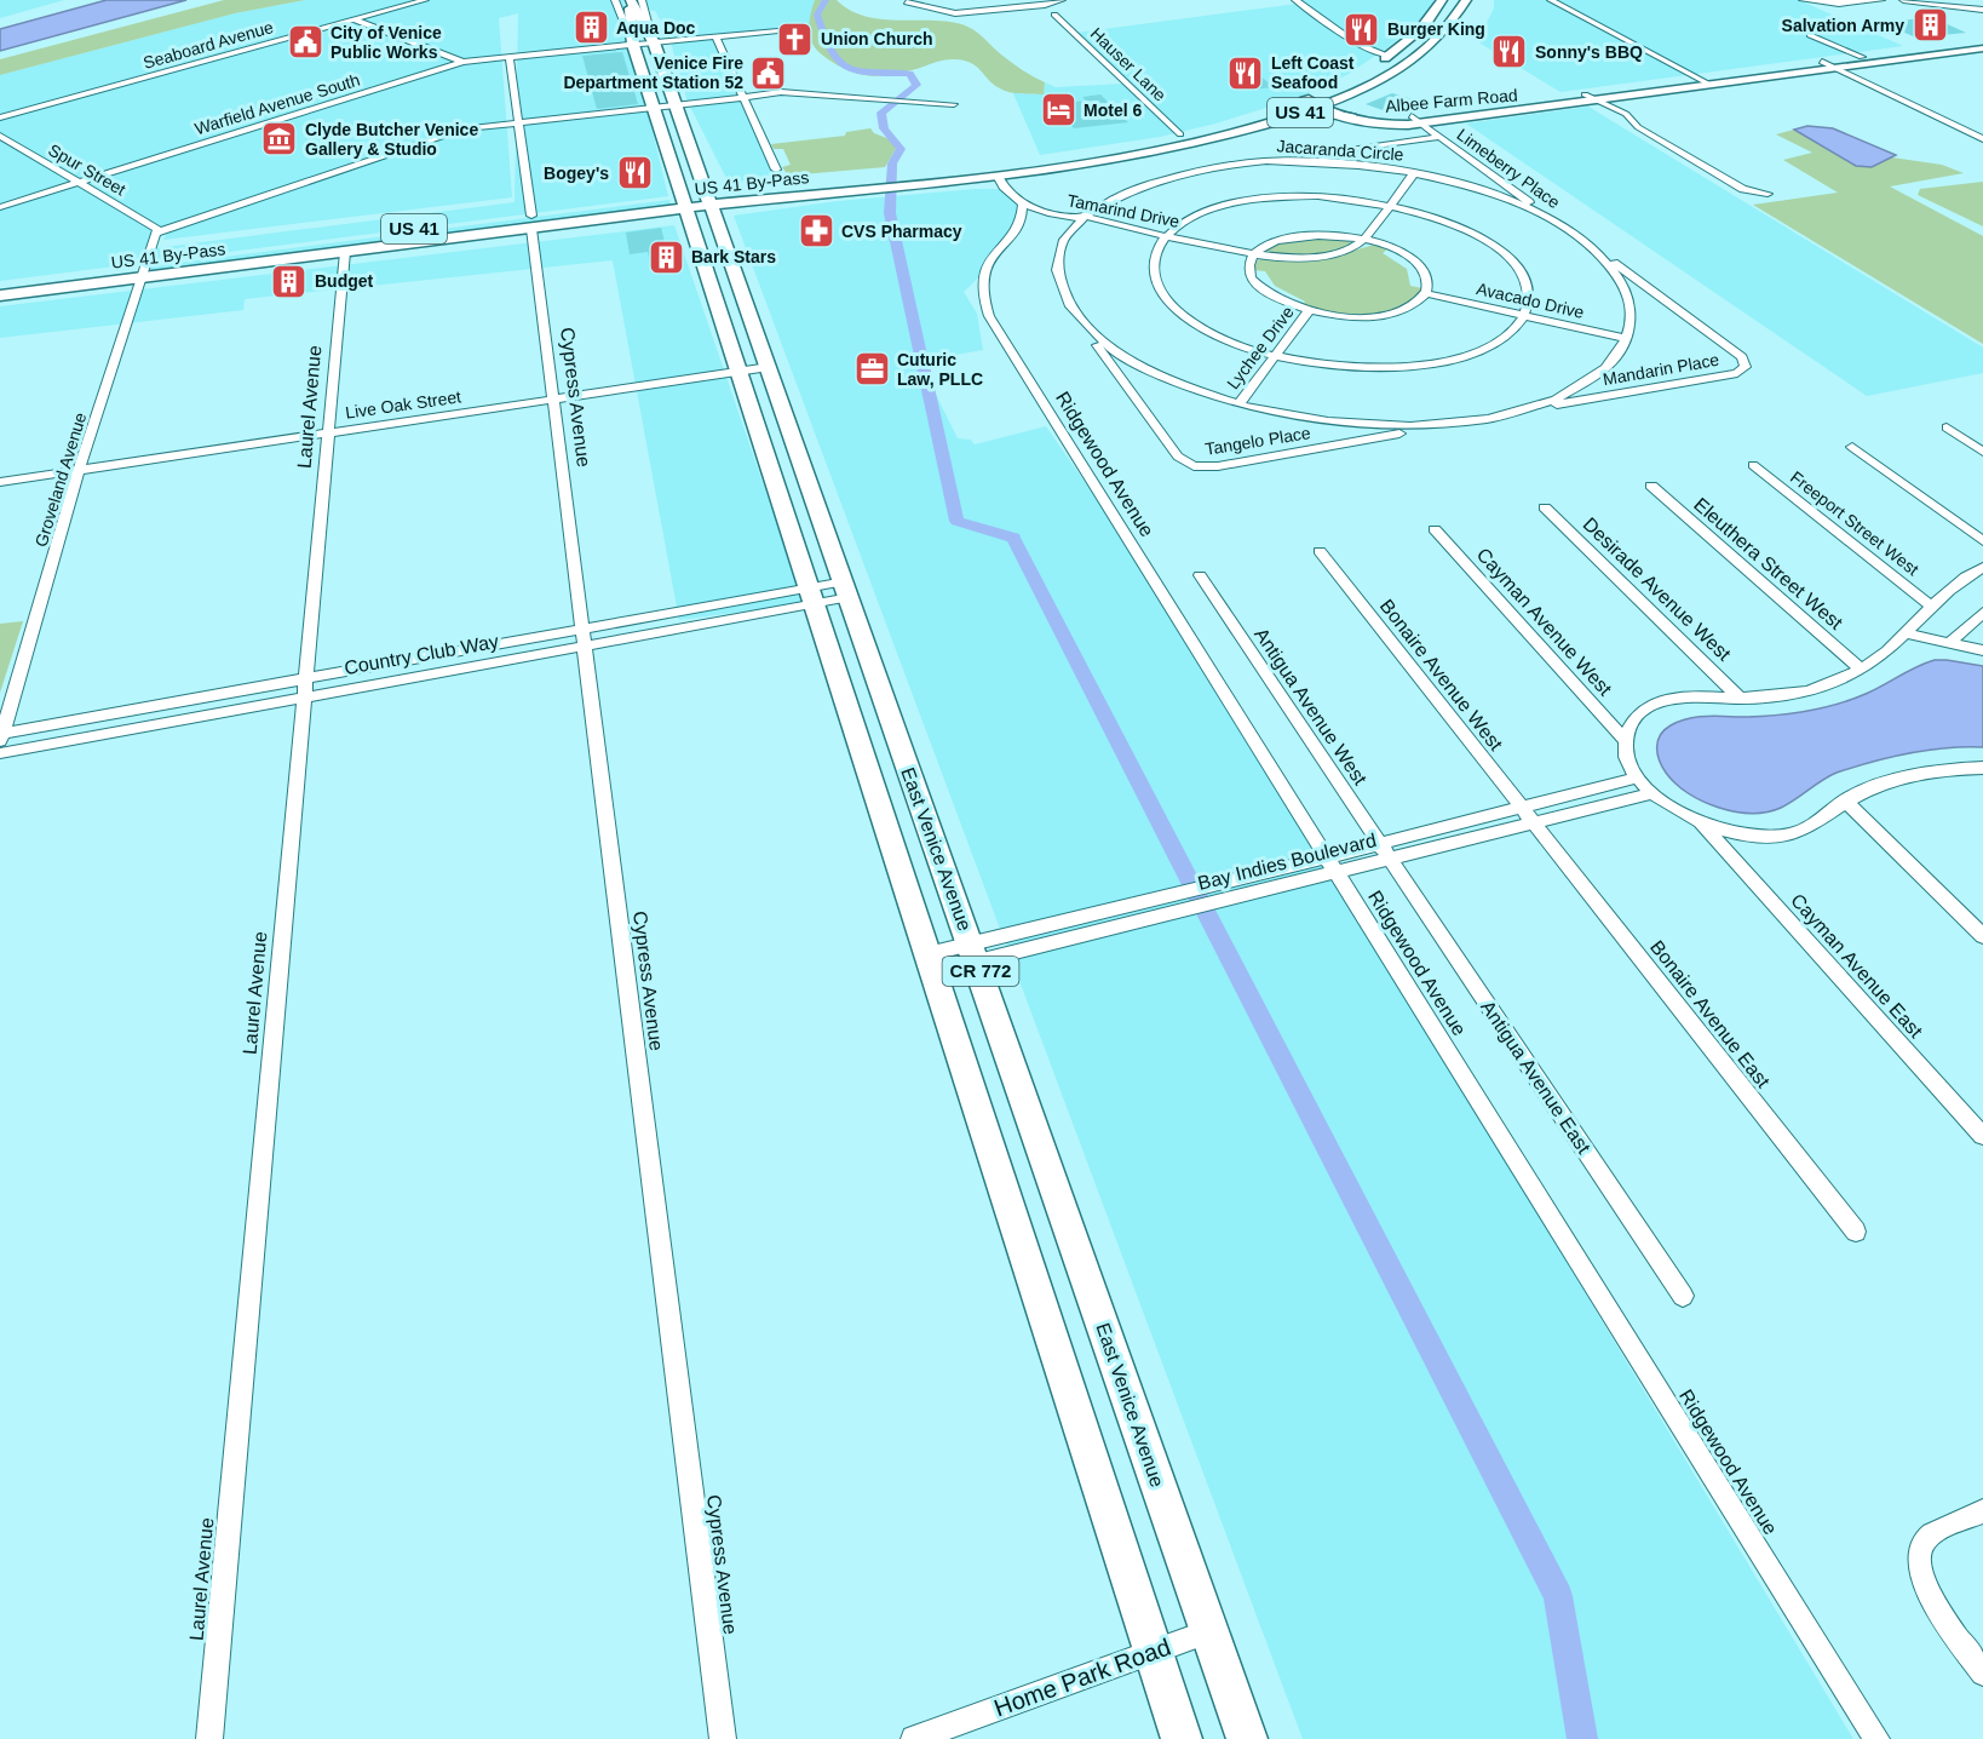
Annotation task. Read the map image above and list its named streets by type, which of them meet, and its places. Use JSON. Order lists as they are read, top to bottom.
{
  "streets": {
    "main road": [
      "Albee Farm Road",
      "US 41",
      "US 41 By-Pass",
      "East Venice Avenue",
      "CR 772"
    ],
    "street": [
      "Seaboard Avenue",
      "Hauser Lane",
      "Warfield Avenue South",
      "Jacaranda Circle",
      "Limeberry Place",
      "Spur Street",
      "Tamarind Drive",
      "Avacado Drive",
      "Lychee Drive",
      "Mandarin Place",
      "Cypress Avenue",
      "Live Oak Street",
      "Laurel Avenue",
      "Tangelo Place",
      "Ridgewood Avenue",
      "Groveland Avenue",
      "Freeport Street West",
      "Eleuthera Street West",
      "Desirade Avenue West",
      "Cayman Avenue West",
      "Country Club Way",
      "Bonaire Avenue West",
      "Antigua Avenue West",
      "Bay Indies Boulevard",
      "Cayman Avenue East",
      "Bonaire Avenue East",
      "Antigua Avenue East",
      "Home Park Road"
    ]
  },
  "crossings": [
    ["Hauser Lane", "US 41"],
    ["Albee Farm Road", "US 41"],
    ["Warfield Avenue South", "Spur Street"],
    ["Warfield Avenue South", "Cypress Avenue"],
    ["Warfield Avenue South", "East Venice Avenue"],
    ["Jacaranda Circle", "Limeberry Place"],
    ["Jacaranda Circle", "Tamarind Drive"],
    ["Jacaranda Circle", "Avacado Drive"],
    ["Jacaranda Circle", "Lychee Drive"],
    ["Jacaranda Circle", "Mandarin Place"],
    ["Jacaranda Circle", "Tangelo Place"],
    ["Spur Street", "Groveland Avenue"],
    ["US 41 By-Pass", "Cypress Avenue"],
    ["US 41 By-Pass", "Laurel Avenue"],
    ["US 41 By-Pass", "Groveland Avenue"],
    ["US 41 By-Pass", "East Venice Avenue"],
    ["Tamarind Drive", "Ridgewood Avenue"],
    ["Cypress Avenue", "Live Oak Street"],
    ["Cypress Avenue", "Country Club Way"],
    ["Live Oak Street", "Laurel Avenue"],
    ["Live Oak Street", "Groveland Avenue"],
    ["Live Oak Street", "East Venice Avenue"],
    ["Laurel Avenue", "Country Club Way"],
    ["Ridgewood Avenue", "Bay Indies Boulevard"],
    ["Groveland Avenue", "Country Club Way"],
    ["Country Club Way", "East Venice Avenue"],
    ["Bonaire Avenue West", "Bay Indies Boulevard"],
    ["Bonaire Avenue West", "Bonaire Avenue East"],
    ["Antigua Avenue West", "Bay Indies Boulevard"],
    ["Antigua Avenue West", "Antigua Avenue East"],
    ["East Venice Avenue", "Bay Indies Boulevard"],
    ["East Venice Avenue", "Home Park Road"],
    ["Bay Indies Boulevard", "Bonaire Avenue East"],
    ["Bay Indies Boulevard", "Antigua Avenue East"]
  ],
  "places": {
    "building": [
      "Salvation Army",
      "Aqua Doc",
      "Bark Stars",
      "Budget"
    ],
    "restaurant": [
      "Burger King",
      "Sonny's BBQ",
      "Left Coast Seafood",
      "Bogey's"
    ],
    "church": ["Union Church"],
    "public building": ["City of Venice Public Works", "Venice Fire Department Station 52"],
    "hotel": ["Motel 6"],
    "museum": ["Clyde Butcher Venice Gallery & Studio"],
    "pharmacy": ["CVS Pharmacy"],
    "office": ["Cuturic Law, PLLC"]
  }
}
